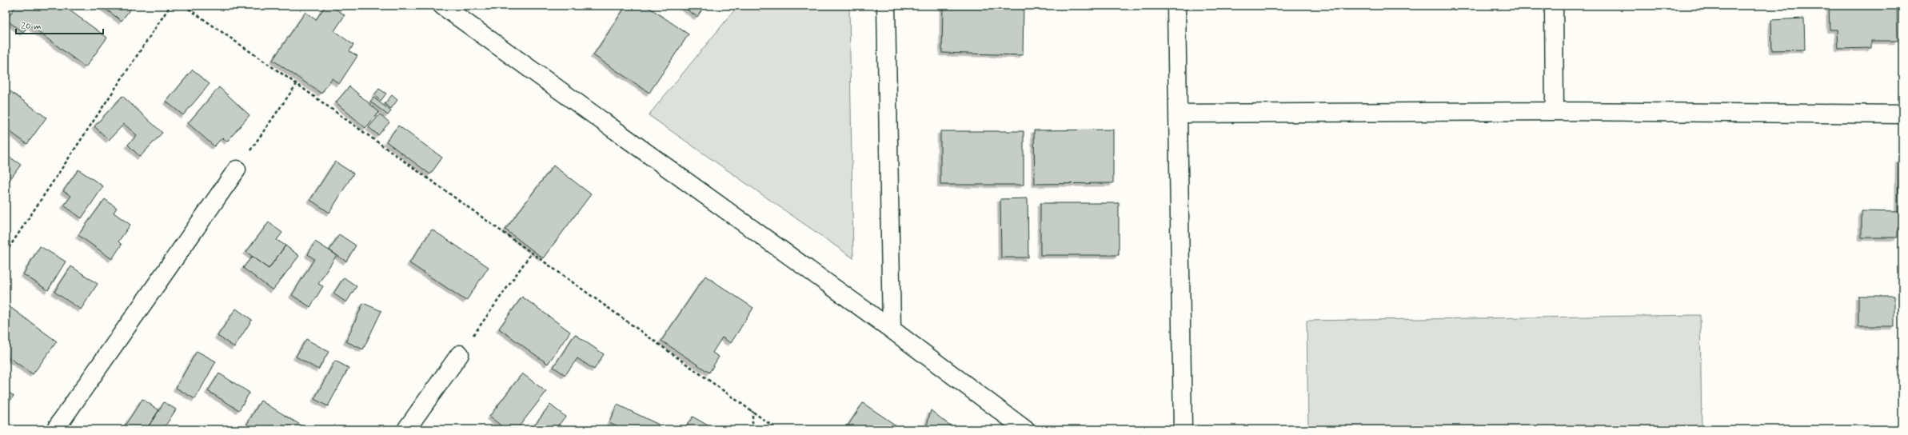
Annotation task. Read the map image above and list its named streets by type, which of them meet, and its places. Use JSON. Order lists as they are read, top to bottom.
{
  "scale_bar": "20 m"
}
